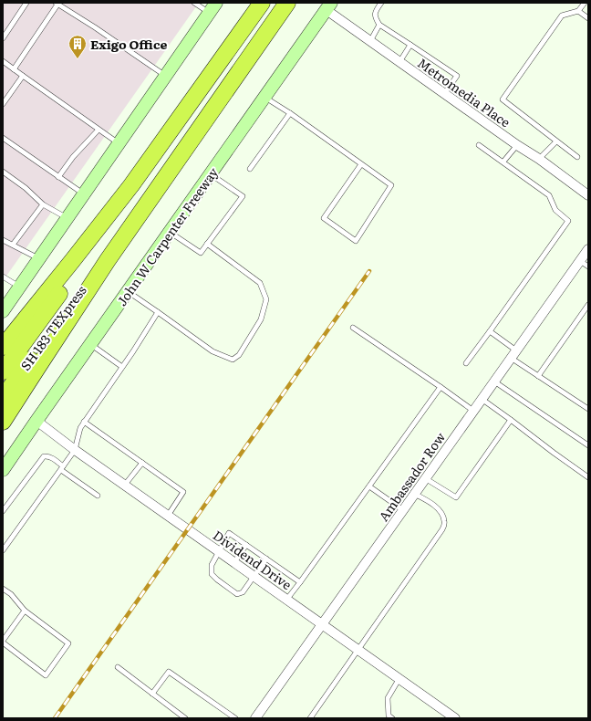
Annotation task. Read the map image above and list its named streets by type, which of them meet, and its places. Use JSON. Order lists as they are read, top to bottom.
{
  "streets": {
    "highway": ["SH 183 TEXpress"],
    "main road": ["John W Carpenter Freeway"],
    "street": ["Metromedia Place", "Ambassador Row", "Dividend Drive"]
  },
  "crossings": [
    ["Metromedia Place", "John W Carpenter Freeway"],
    ["John W Carpenter Freeway", "Dividend Drive"],
    ["Ambassador Row", "Dividend Drive"]
  ],
  "places": {
    "building": ["Exigo Office"]
  }
}
